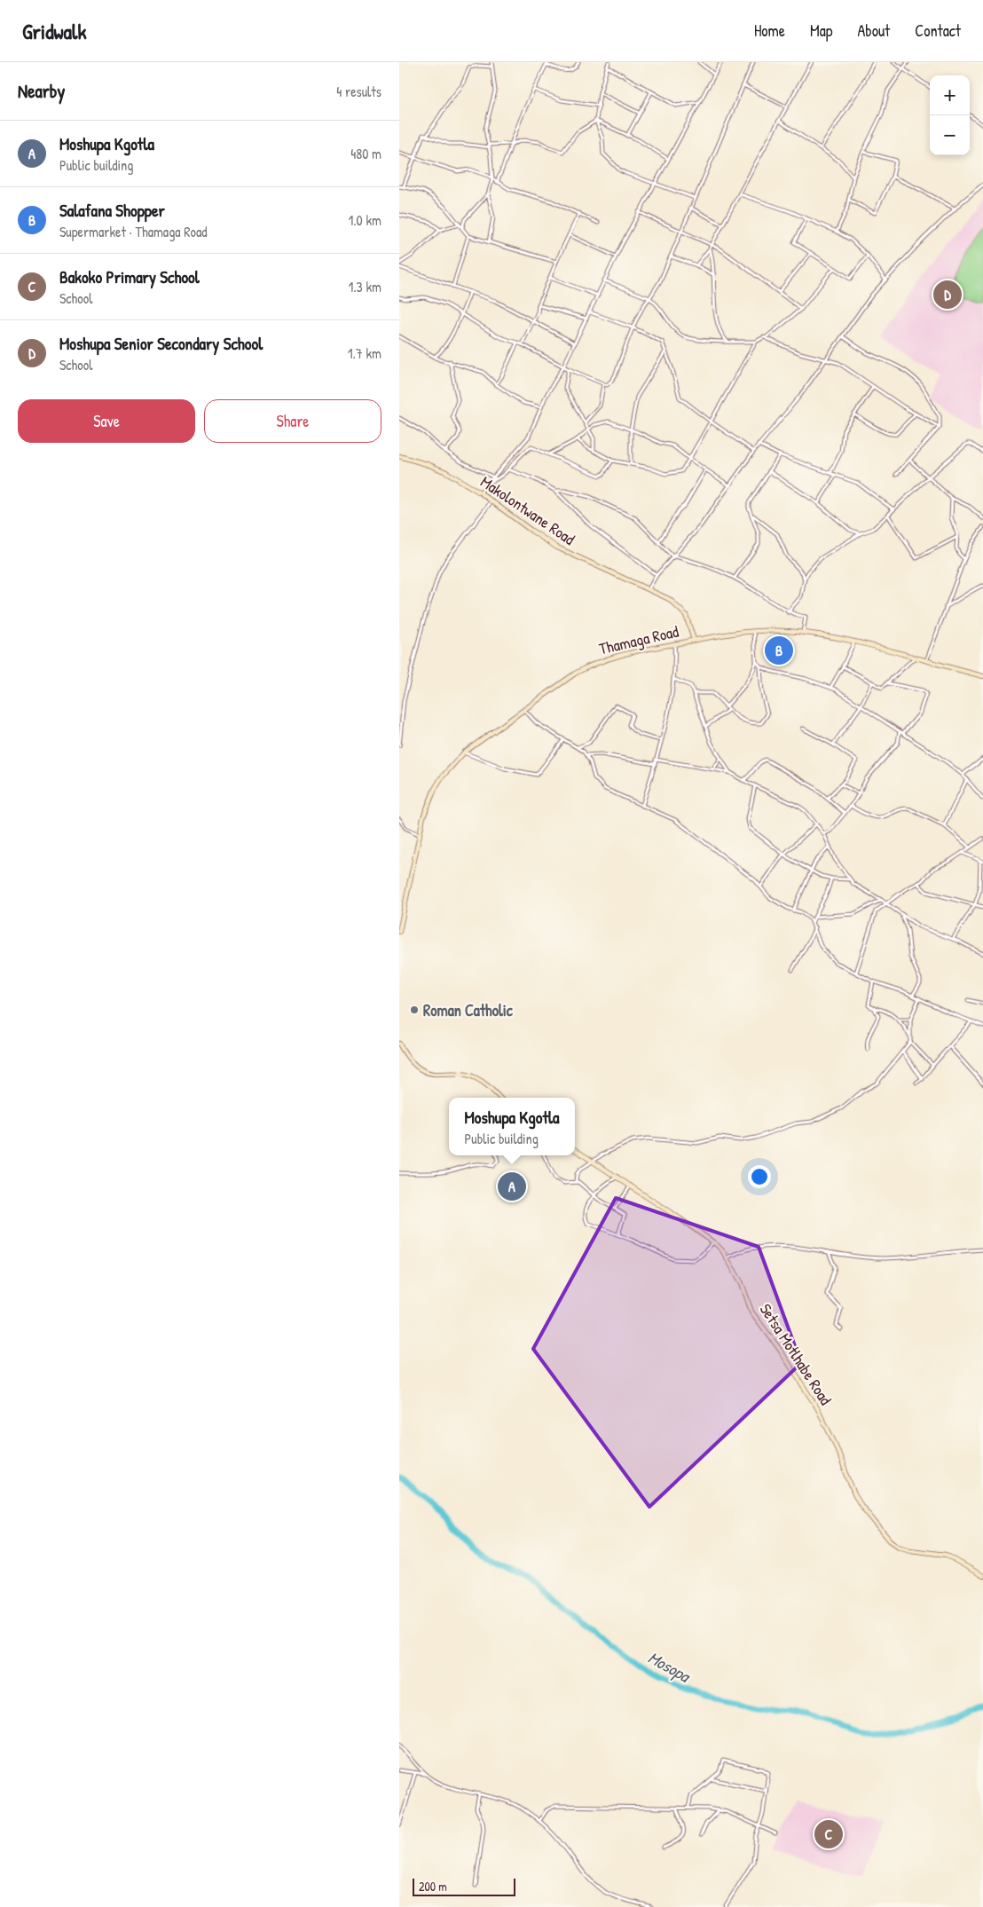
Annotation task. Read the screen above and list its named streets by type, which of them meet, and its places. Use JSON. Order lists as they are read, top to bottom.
{
  "streets": {
    "main road": ["Makolontwane Road", "Thamaga Road", "Setsa Motlhabe Road"]
  },
  "crossings": [
    ["Makolontwane Road", "Thamaga Road"]
  ],
  "water": ["Mosopa"],
  "places": ["Roman Catholic"],
  "scale_bar": "200 m",
  "page": {
    "header": "Gridwalk",
    "nav": [
      "Home",
      "Map",
      "About",
      "Contact"
    ],
    "heading": ["Nearby", "4 results"],
    "map_buttons": ["+", "−"],
    "list": [
      {
        "mark": "A",
        "name": "Moshupa Kgotla",
        "note": "Public building",
        "value": "480 m"
      },
      {
        "mark": "B",
        "name": "Salafana Shopper",
        "note": "Supermarket · Thamaga Road",
        "value": "1.0 km"
      },
      {
        "mark": "C",
        "name": "Bakoko Primary School",
        "note": "School",
        "value": "1.3 km"
      },
      {
        "mark": "D",
        "name": "Moshupa Senior Secondary School",
        "note": "School",
        "value": "1.7 km"
      }
    ],
    "pins": [
      "D",
      "B",
      "A",
      "C"
    ],
    "buttons": ["Save", "Share"],
    "popup": ["Moshupa Kgotla", "Public building"],
    "scale": "200 m"
  }
}
